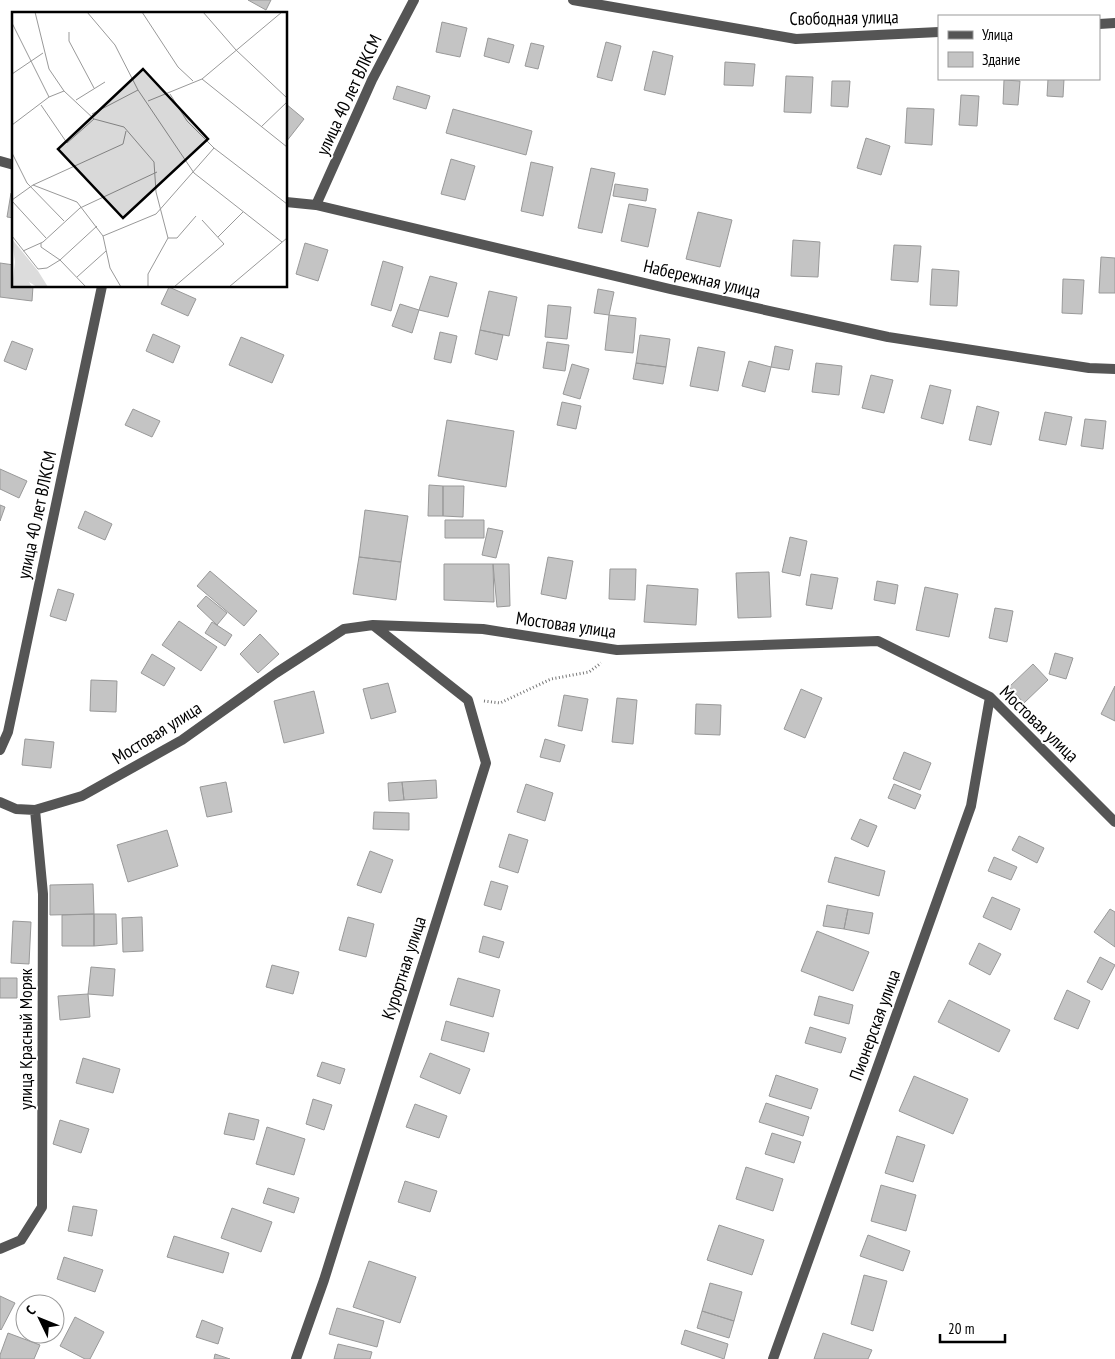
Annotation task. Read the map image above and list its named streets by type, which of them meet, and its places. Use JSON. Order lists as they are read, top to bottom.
{
  "streets": {
    "street": [
      "Свободная улица",
      "улица 40 лет ВЛКСМ",
      "Набережная улица",
      "Мостовая улица",
      "Курортная улица",
      "Пионерская улица",
      "улица Красный Моряк"
    ]
  },
  "crossings": [
    ["улица 40 лет ВЛКСМ", "Набережная улица"],
    ["Мостовая улица", "Пионерская улица"],
    ["Мостовая улица", "улица Красный Моряк"]
  ],
  "legend": ["Улица", "Здание"],
  "scale_bar": "20 m",
  "north": "top left"
}
